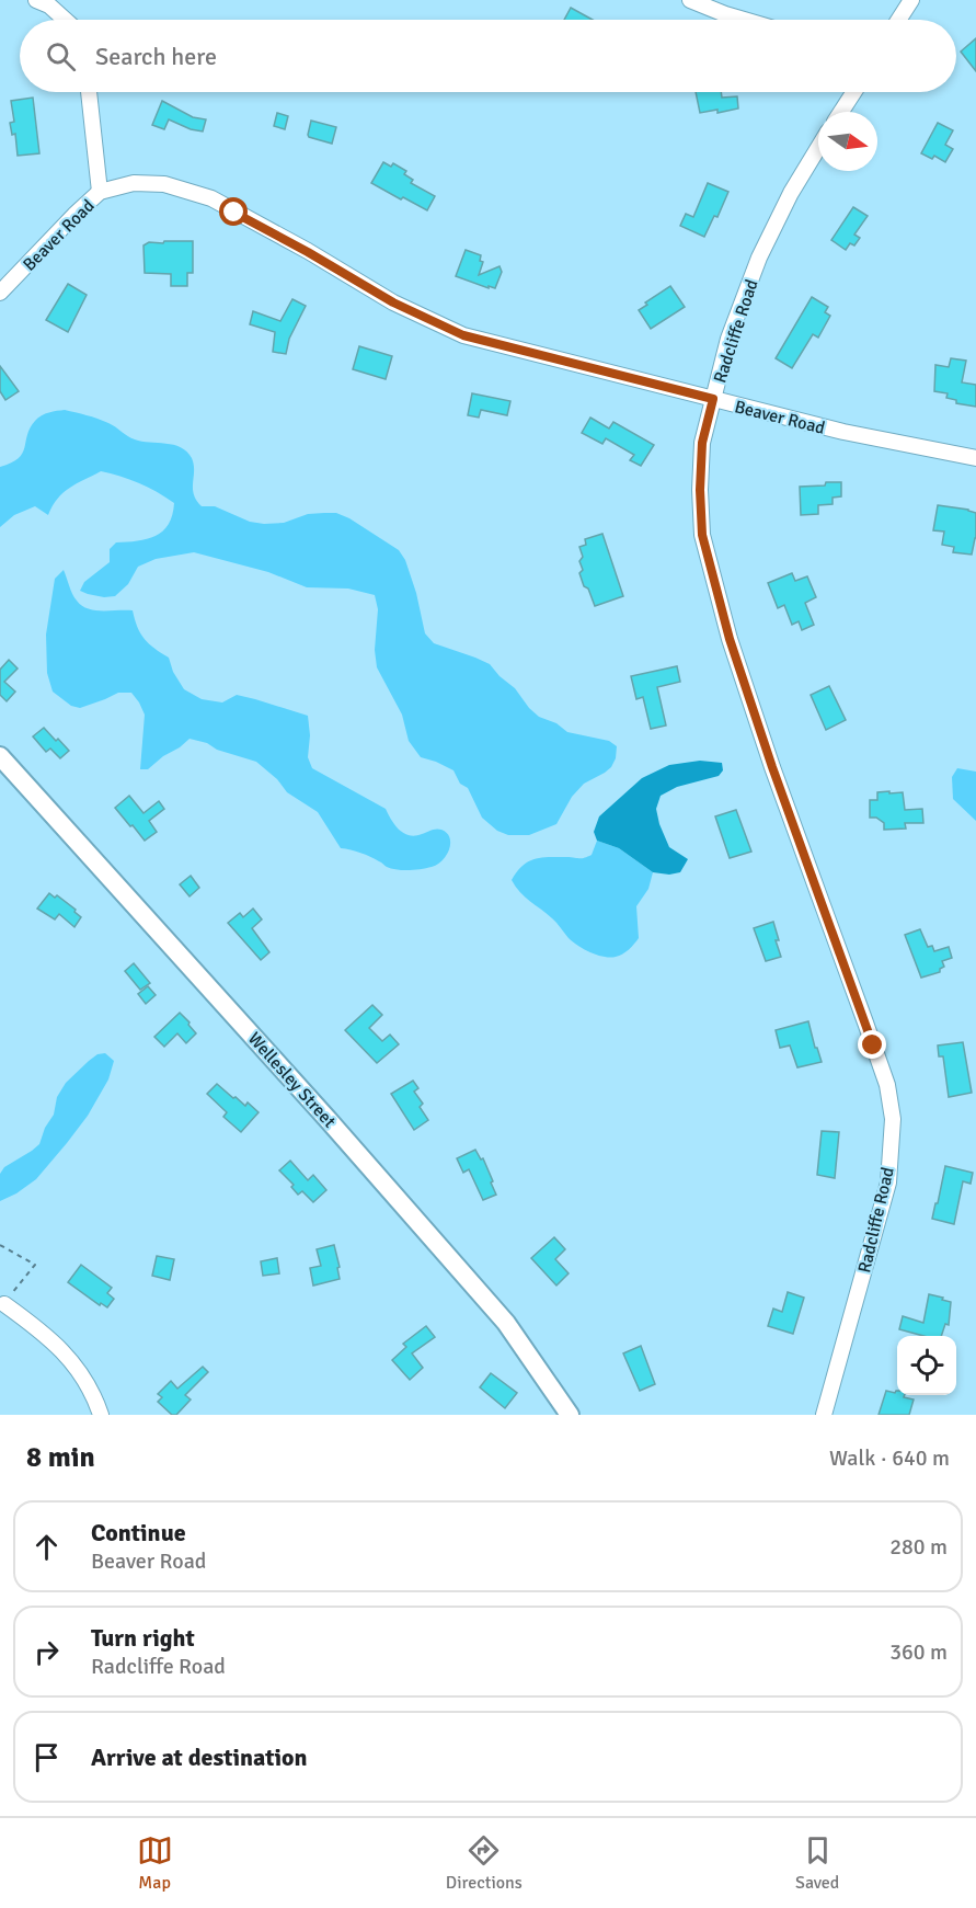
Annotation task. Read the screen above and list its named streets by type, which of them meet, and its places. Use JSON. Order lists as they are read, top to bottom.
{
  "streets": {
    "main road": ["Wellesley Street"],
    "street": ["Beaver Road", "Radcliffe Road"]
  },
  "crossings": [
    ["Beaver Road", "Radcliffe Road"]
  ],
  "north": "right",
  "page": {
    "search": "Search here",
    "heading": ["8 min", "Walk · 640 m"],
    "list": [
      ["Continue", "Beaver Road", "280 m"],
      ["Turn right", "Radcliffe Road", "360 m"],
      "Arrive at destination"
    ],
    "nav": ["Map", "Directions", "Saved"]
  }
}
